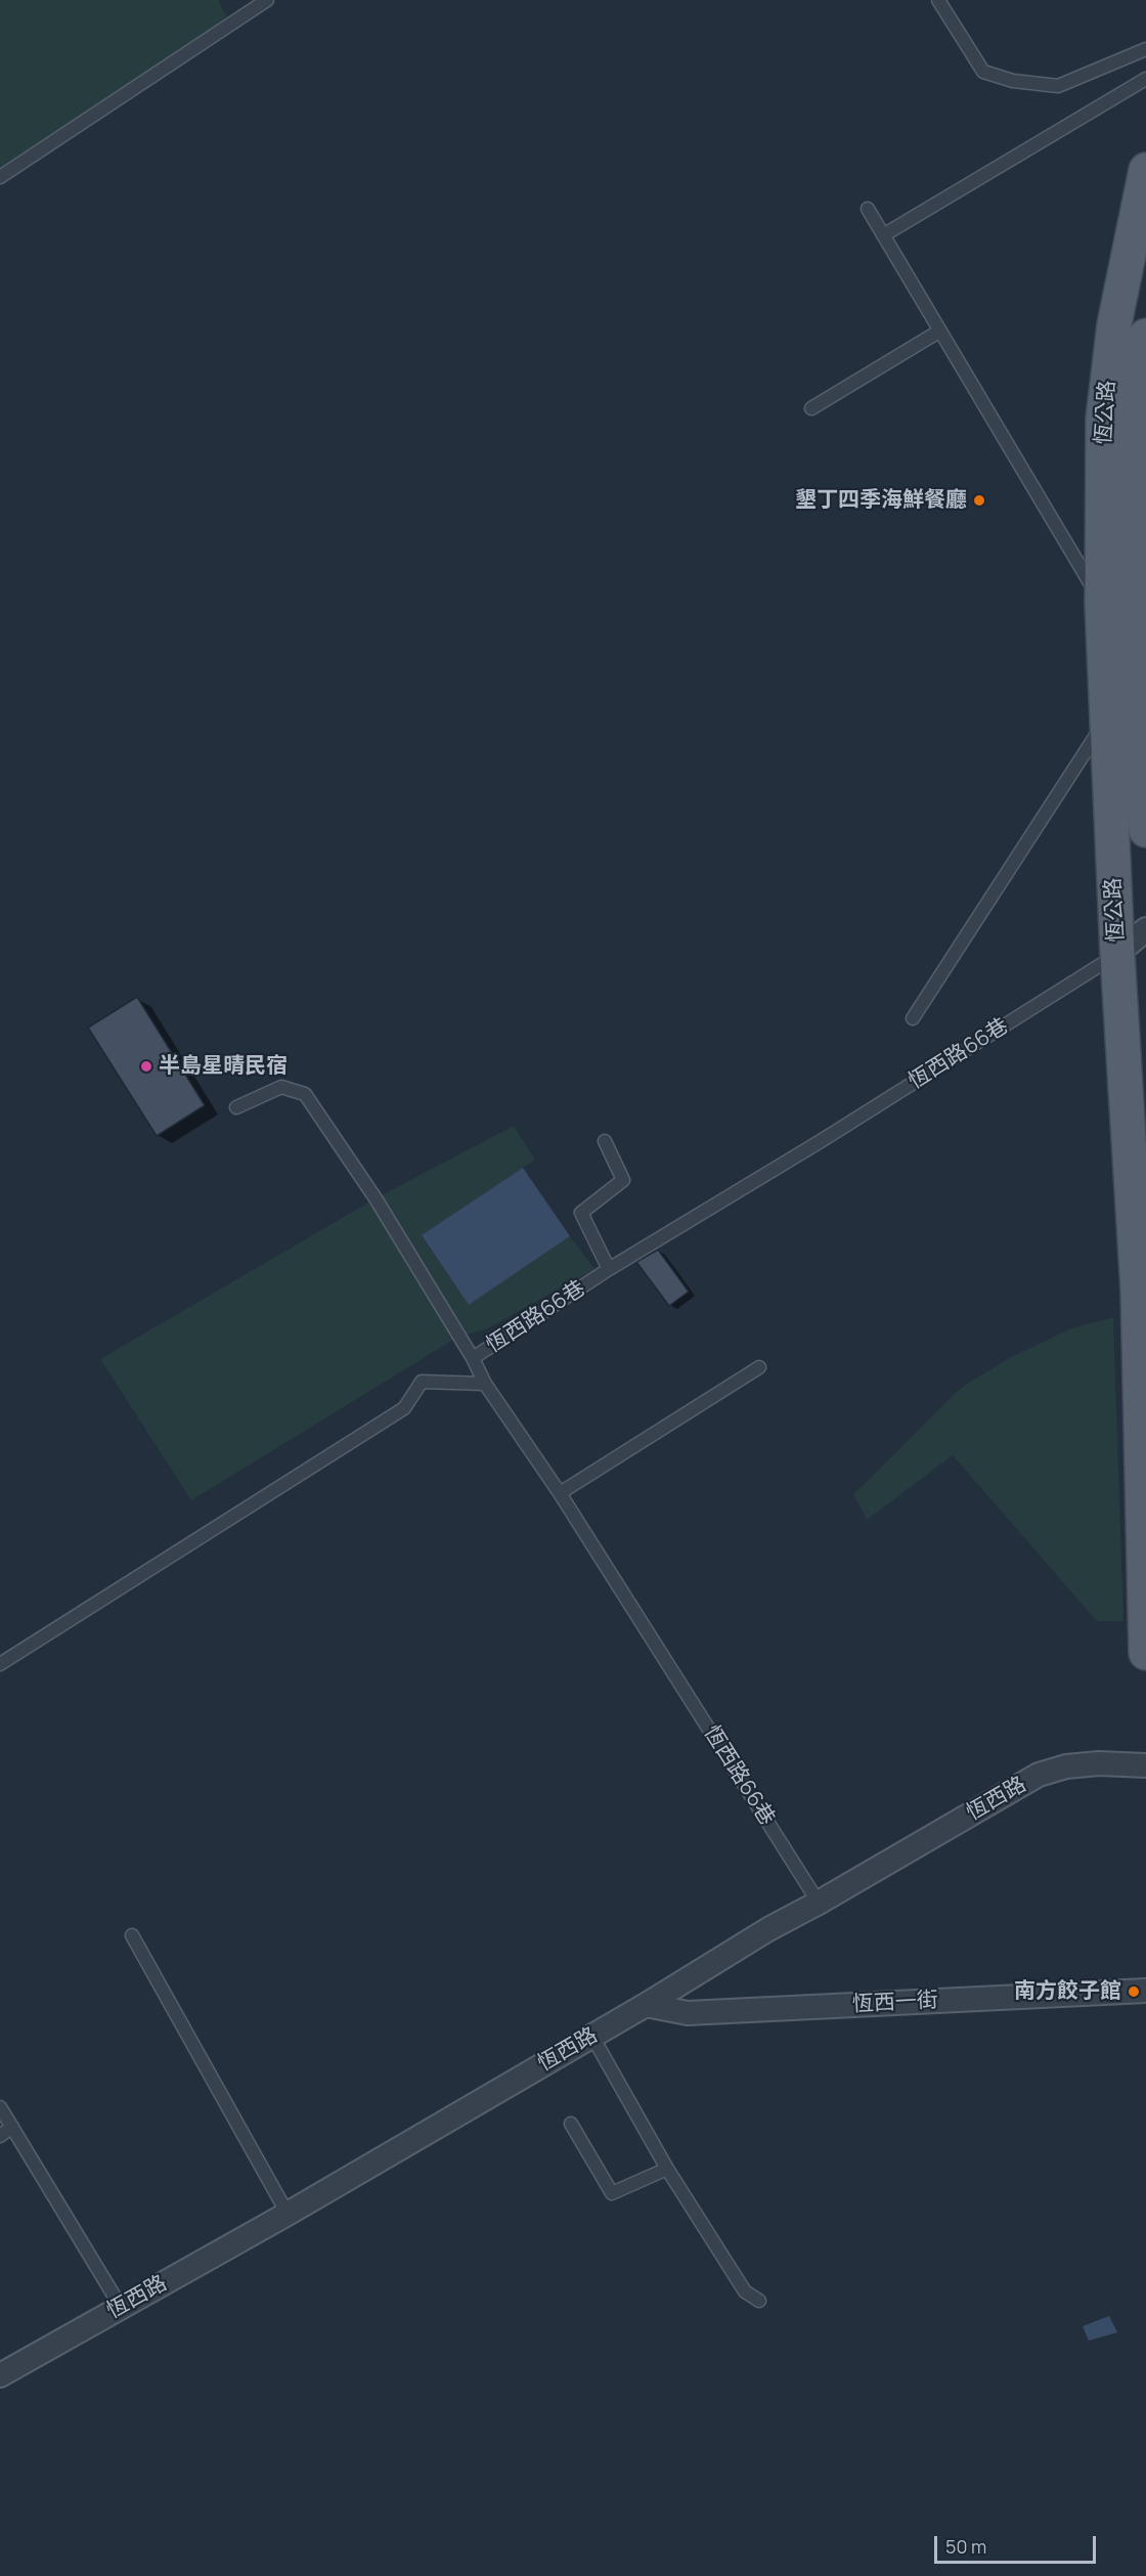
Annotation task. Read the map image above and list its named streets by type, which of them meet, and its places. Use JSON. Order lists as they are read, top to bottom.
{
  "streets": {
    "main road": ["恆公路"],
    "street": ["恆西路", "恆西一街"],
    "lane": ["恆西路66巷"]
  },
  "crossings": [
    ["恆公路", "恆西路66巷"],
    ["恆西路66巷", "恆西路"],
    ["恆西路", "恆西一街"]
  ],
  "places": ["墾丁四季海鮮餐廳", "半島星晴民宿", "南方餃子館"],
  "scale_bar": "50 m"
}
